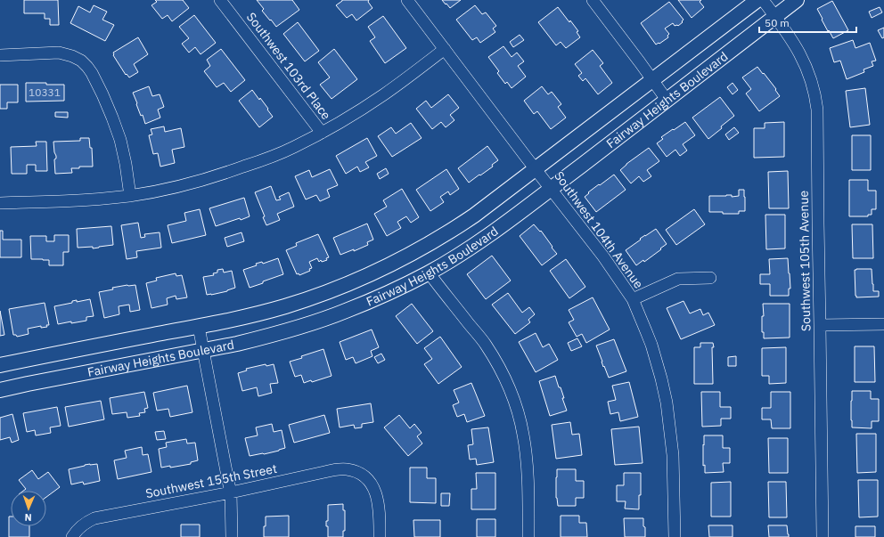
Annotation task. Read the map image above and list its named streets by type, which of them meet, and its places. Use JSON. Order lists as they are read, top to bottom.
{
  "streets": {
    "street": [
      "Southwest 103rd Place",
      "Fairway Heights Boulevard",
      "Southwest 104th Avenue",
      "Southwest 105th Avenue",
      "Southwest 155th Street"
    ]
  },
  "crossings": [
    ["Fairway Heights Boulevard", "Southwest 104th Avenue"],
    ["Fairway Heights Boulevard", "Southwest 105th Avenue"]
  ],
  "house_numbers": ["10331"],
  "scale_bar": "50 m",
  "north": "bottom"
}
